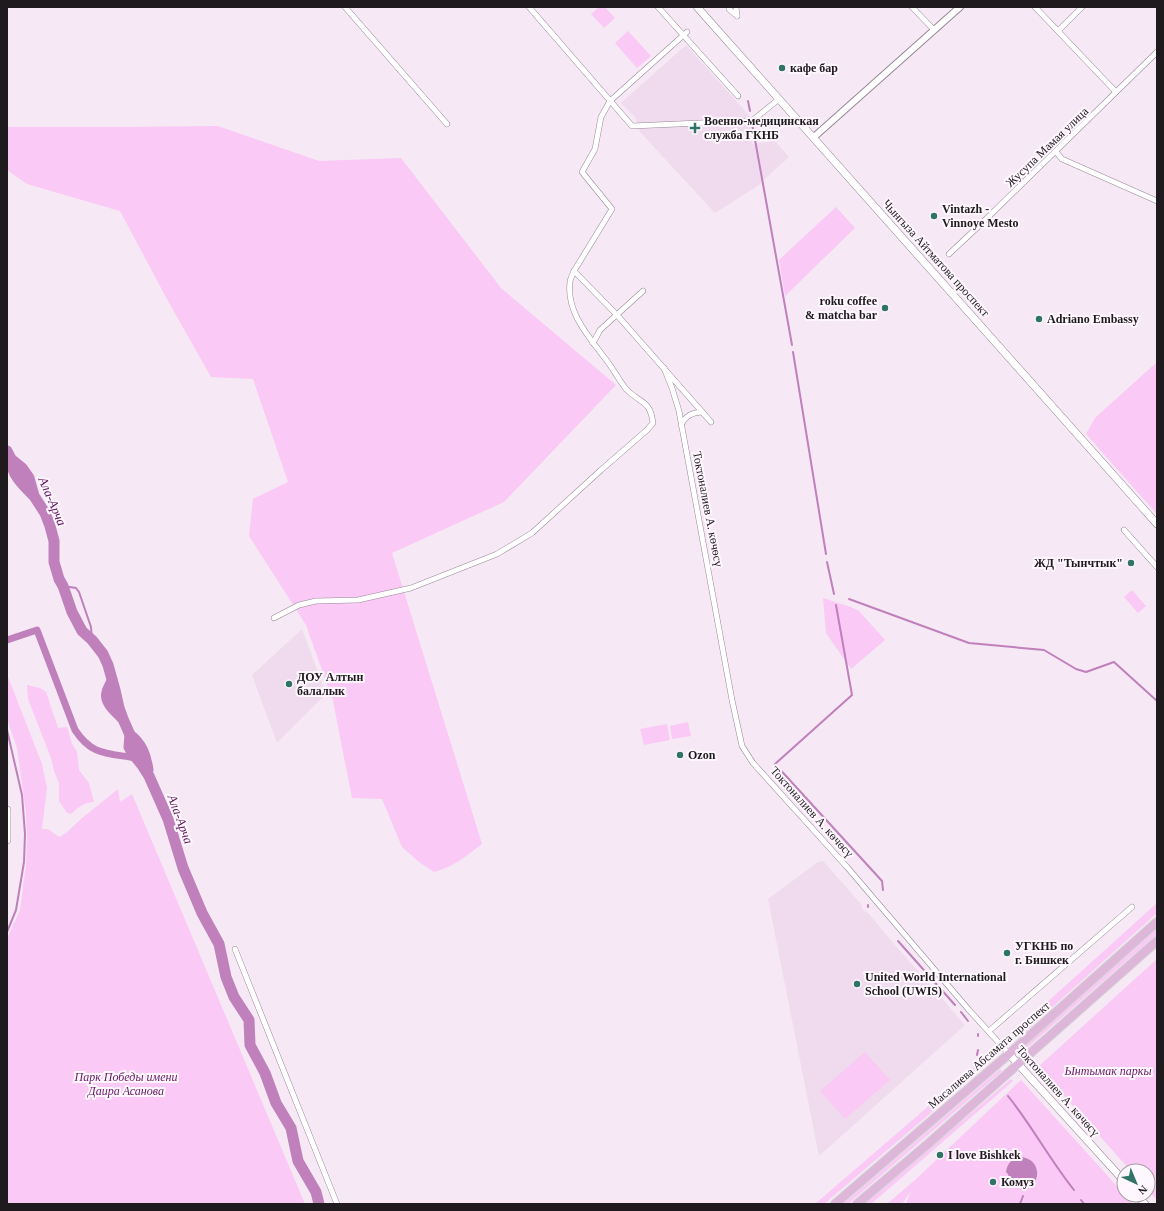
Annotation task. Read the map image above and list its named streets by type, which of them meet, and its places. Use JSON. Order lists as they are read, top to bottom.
{
  "streets": {
    "main road": ["Чынгыза Айтматова проспект", "Токтоналиев А. көчөсү", "Масалиева Абсамата проспект"],
    "street": ["Жусупа Мамая улица"]
  },
  "crossings": [
    ["Токтоналиев А. көчөсү", "Масалиева Абсамата проспект"]
  ],
  "water": ["Ала-Арча"],
  "parks": ["Ынтымак паркы", "Парк Победы имени Даира Асанова"],
  "places": {
    "other": [
      "кафе бар",
      "Vintazh - Vinnoye Mesto",
      "roku coffee & matcha bar",
      "Adriano Embassy",
      "ЖД \"Тынчтык\"",
      "ДОУ Алтын балалык",
      "Ozon",
      "УГКНБ по г. Бишкек",
      "United World International School (UWIS)",
      "I love Bishkek",
      "Комуз"
    ],
    "health": ["Военно-медицинская служба ГКНБ"]
  },
  "north": "bottom right"
}
